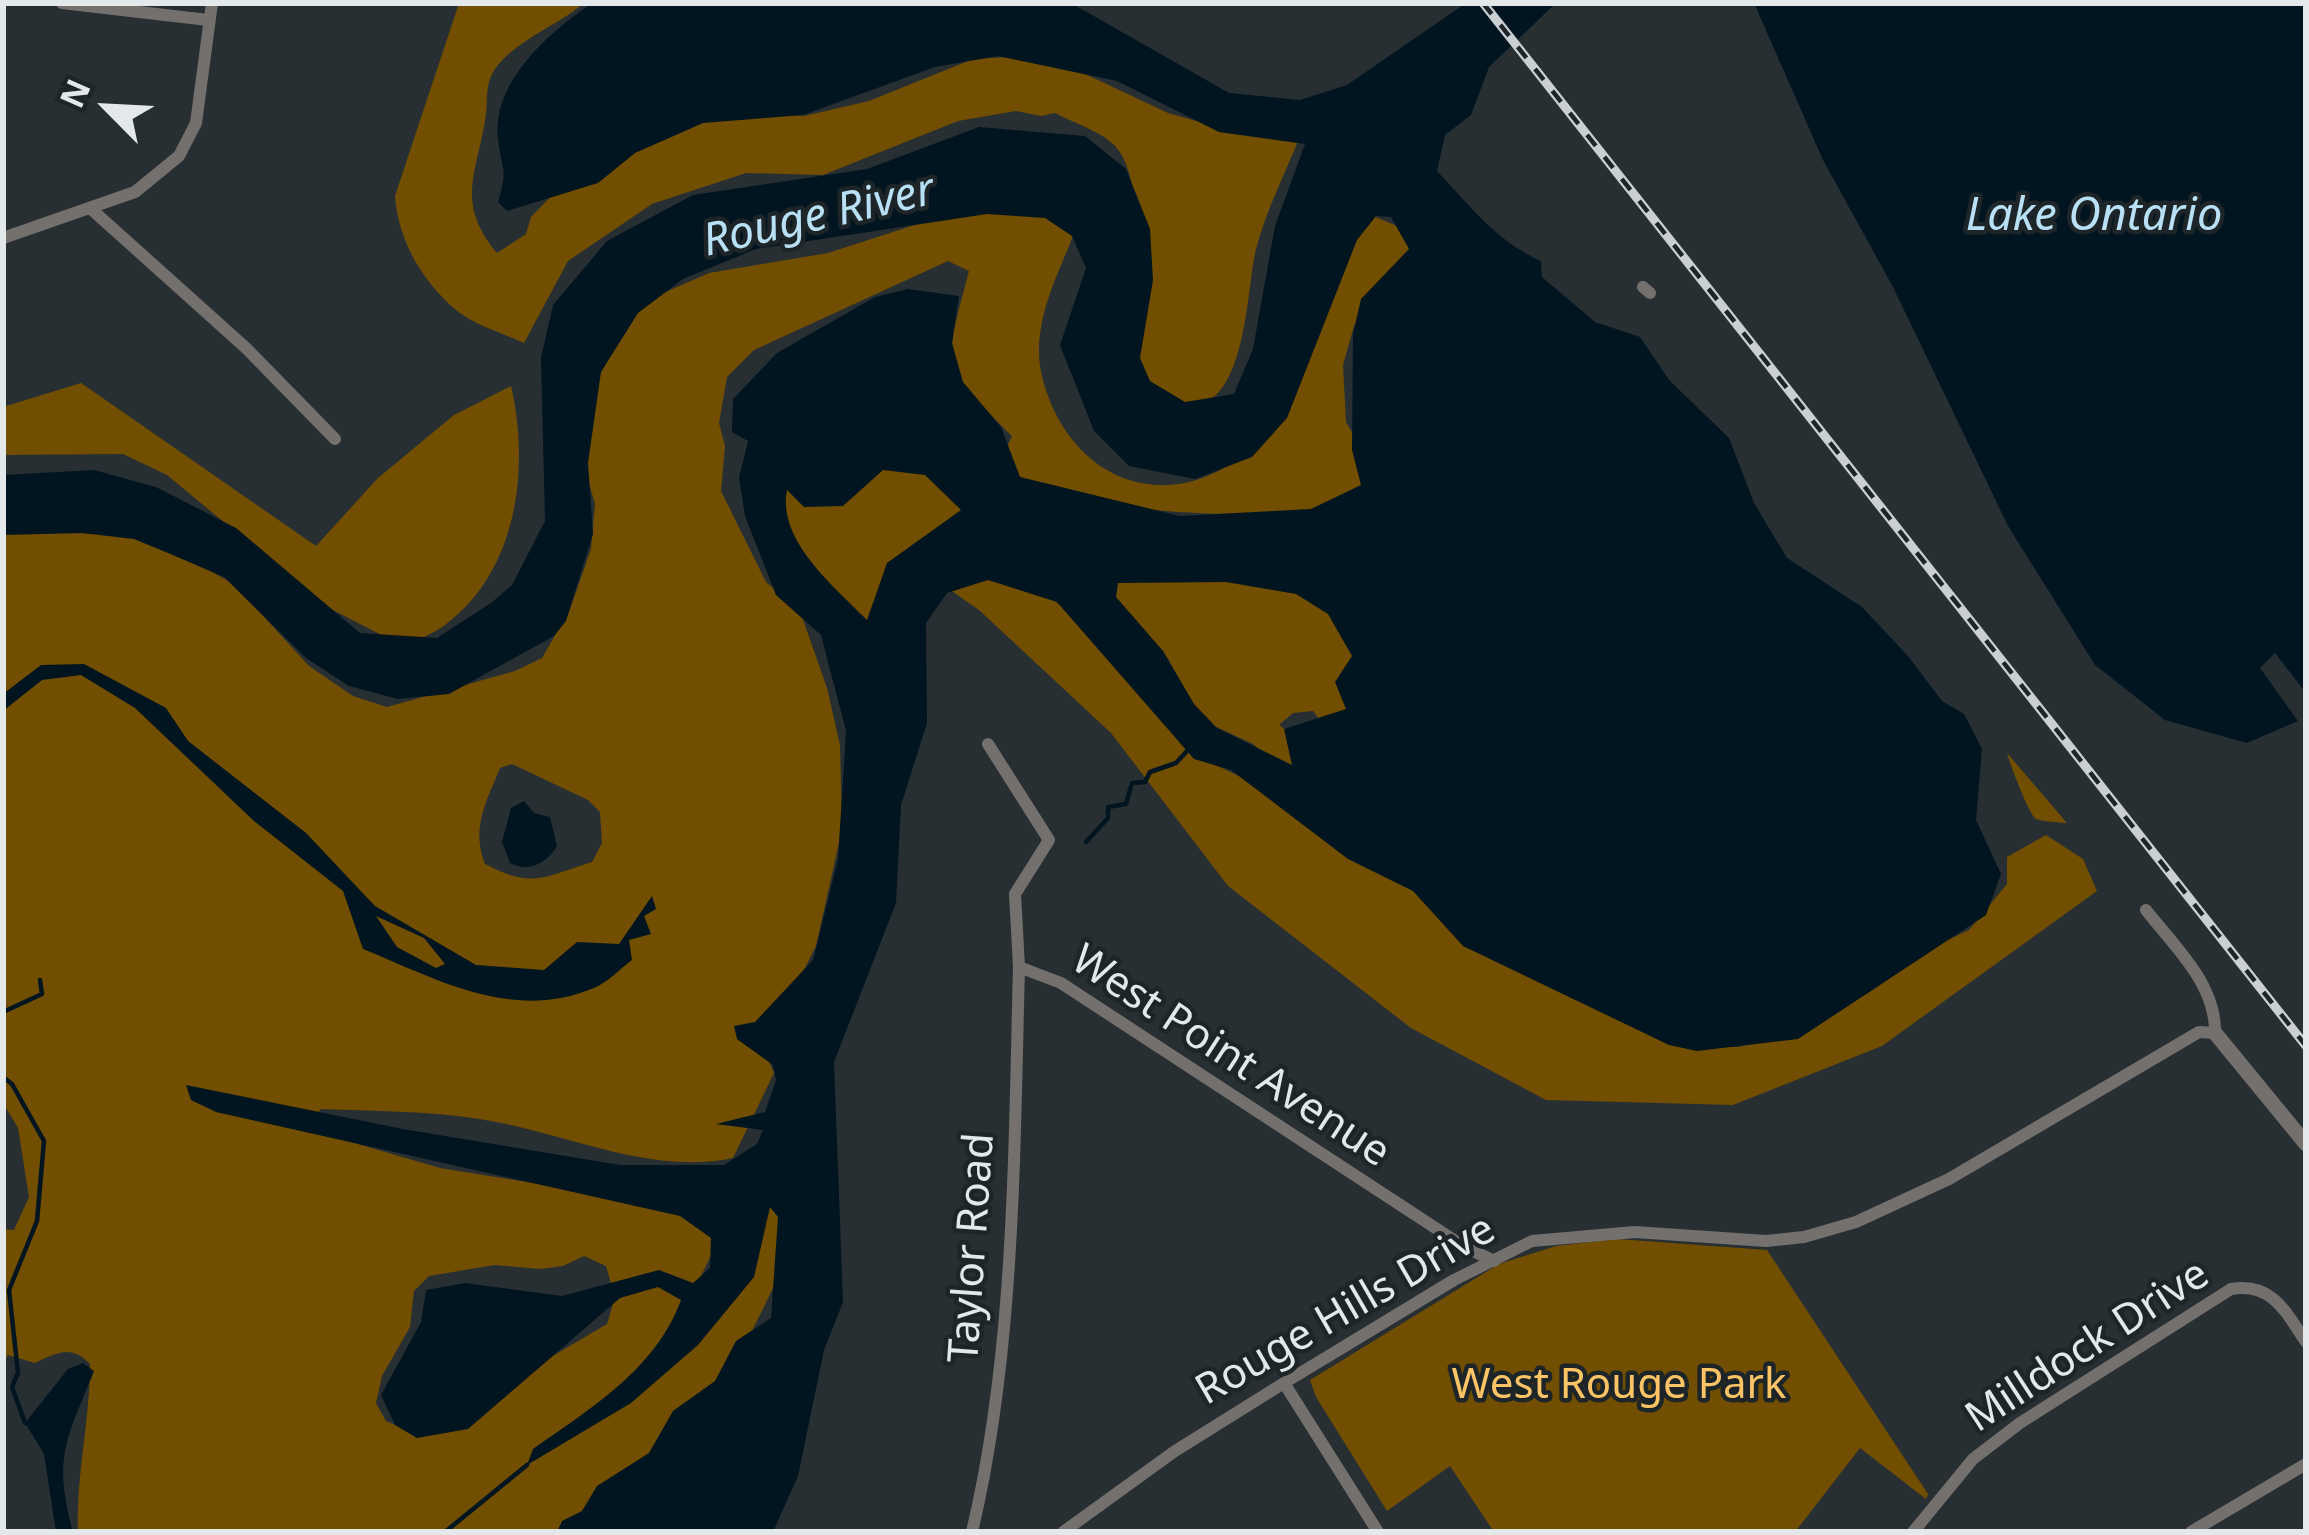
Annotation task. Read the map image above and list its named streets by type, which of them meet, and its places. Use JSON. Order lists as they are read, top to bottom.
{
  "streets": {
    "street": [
      "West Point Avenue",
      "Taylor Road",
      "Rouge Hills Drive",
      "Milldock Drive"
    ]
  },
  "crossings": [
    ["West Point Avenue", "Taylor Road"],
    ["West Point Avenue", "Rouge Hills Drive"]
  ],
  "water": ["Rouge River", "Lake Ontario"],
  "parks": ["West Rouge Park"],
  "north": "top left"
}
